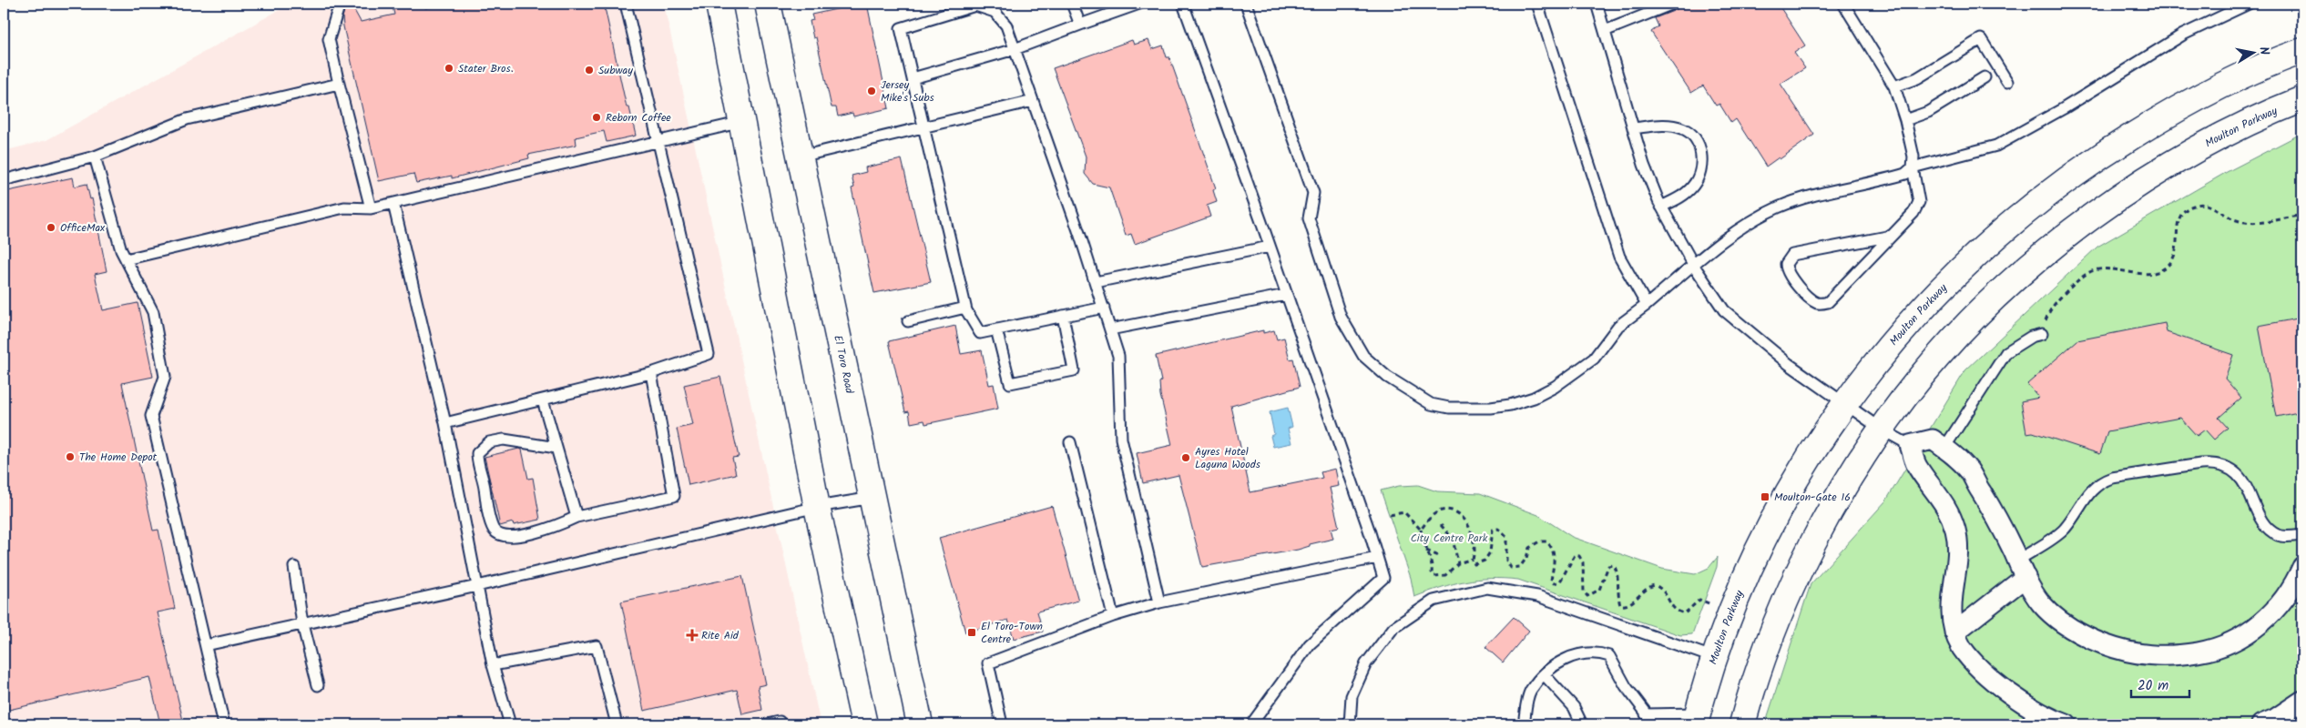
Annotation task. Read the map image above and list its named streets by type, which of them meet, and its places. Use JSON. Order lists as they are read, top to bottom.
{
  "streets": {
    "main road": ["Moulton Parkway", "El Toro Road"]
  },
  "parks": ["City Centre Park"],
  "places": {
    "other": [
      "Stater Bros.",
      "Subway",
      "Jersey Mike's Subs",
      "Reborn Coffee",
      "OfficeMax",
      "The Home Depot",
      "Ayres Hotel Laguna Woods"
    ],
    "transit": ["Moulton-Gate 16", "El Toro-Town Centre"],
    "health": ["Rite Aid"]
  },
  "scale_bar": "20 m",
  "north": "right"
}
